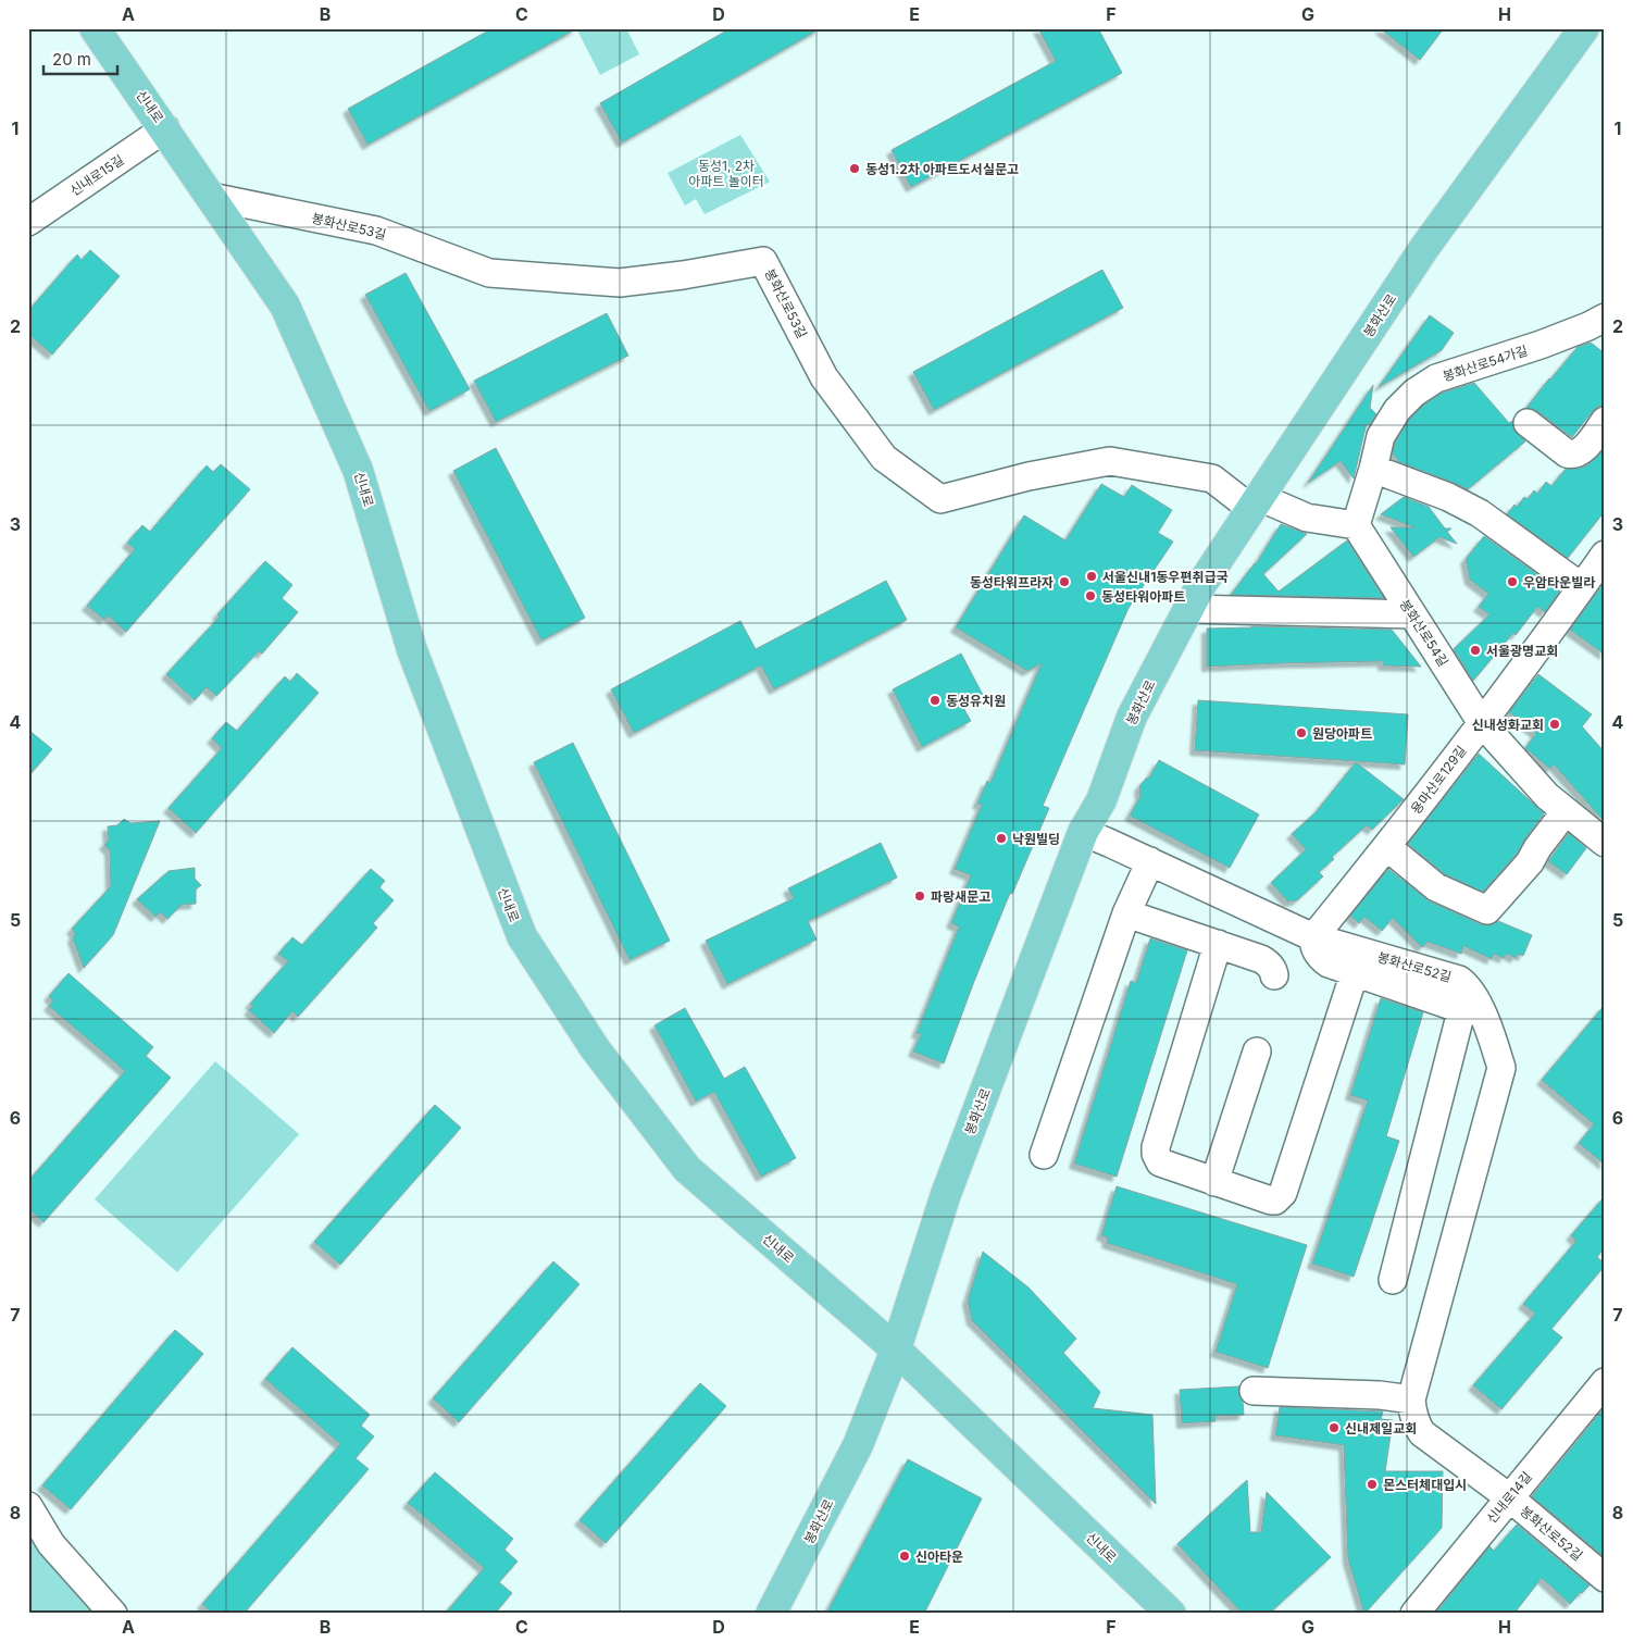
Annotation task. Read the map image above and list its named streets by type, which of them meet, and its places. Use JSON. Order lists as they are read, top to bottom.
{
  "streets": {
    "main road": ["신내로", "봉화산로"],
    "street": [
      "신내로15길",
      "봉화산로53길",
      "봉화산로54가길",
      "봉화산로54길",
      "용마산로129길",
      "봉화산로52길",
      "신내로14길"
    ]
  },
  "crossings": [
    ["신내로", "신내로15길"],
    ["신내로", "봉화산로53길"],
    ["신내로", "봉화산로"],
    ["봉화산로53길", "봉화산로"],
    ["봉화산로", "봉화산로52길"],
    ["봉화산로54가길", "봉화산로54길"],
    ["봉화산로54길", "용마산로129길"],
    ["용마산로129길", "봉화산로52길"],
    ["봉화산로52길", "신내로14길"]
  ],
  "parks": ["동성1, 2차 아파트 놀이터"],
  "places": [
    "동성1.2차 아파트도서실문고",
    "서울신내1동우편취급국",
    "동성타워프라자",
    "우암타운빌라",
    "동성타워아파트",
    "서울광명교회",
    "동성유치원",
    "신내성화교회",
    "원당아파트",
    "낙원빌딩",
    "파랑새문고",
    "신내제일교회",
    "몬스터체대입시",
    "신아타운"
  ],
  "scale_bar": "20 m",
  "grid": {
    "columns": [
      "A",
      "B",
      "C",
      "D",
      "E",
      "F",
      "G",
      "H"
    ],
    "rows": [
      "1",
      "2",
      "3",
      "4",
      "5",
      "6",
      "7",
      "8"
    ]
  }
}
